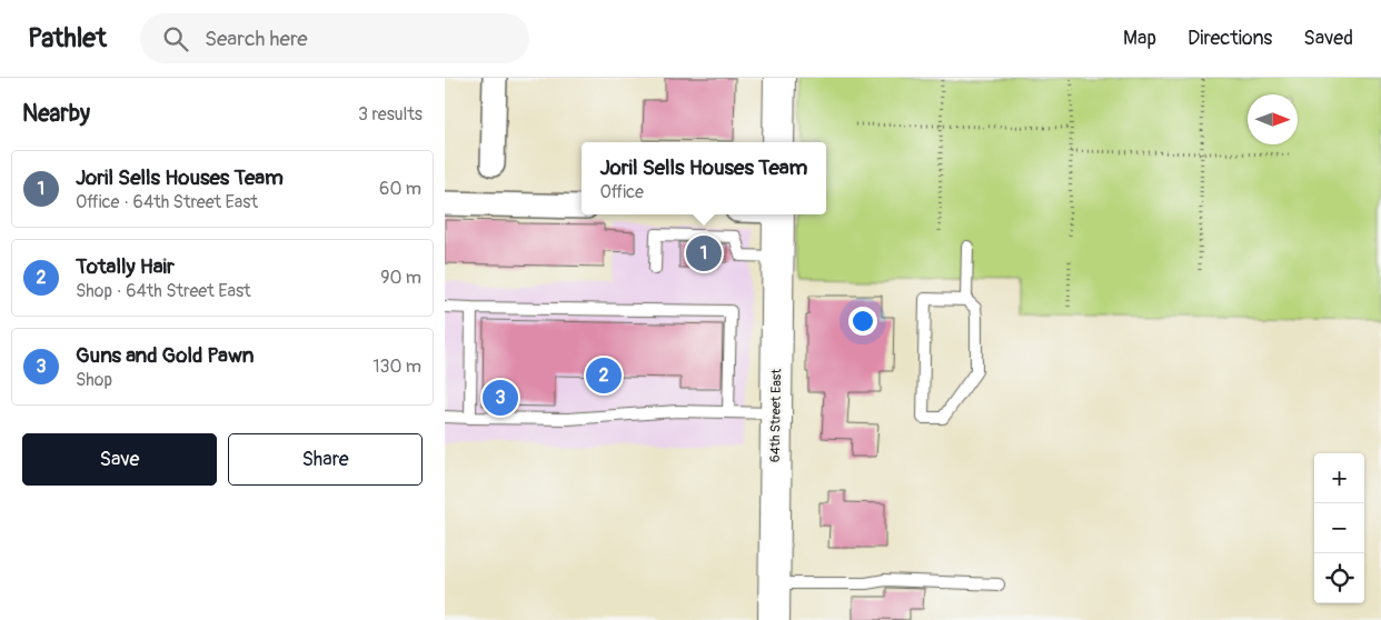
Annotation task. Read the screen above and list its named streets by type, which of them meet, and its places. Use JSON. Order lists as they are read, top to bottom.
{
  "streets": {
    "street": ["64th Street East"]
  },
  "north": "right",
  "page": {
    "header": "Pathlet",
    "search": "Search here",
    "nav": ["Map", "Directions", "Saved"],
    "heading": ["Nearby", "3 results"],
    "popup": ["Joril Sells Houses Team", "Office"],
    "list": [
      {
        "mark": "1",
        "name": "Joril Sells Houses Team",
        "note": "Office · 64th Street East",
        "value": "60 m"
      },
      {
        "mark": "2",
        "name": "Totally Hair",
        "note": "Shop · 64th Street East",
        "value": "90 m"
      },
      {
        "mark": "3",
        "name": "Guns and Gold Pawn",
        "note": "Shop",
        "value": "130 m"
      }
    ],
    "pins": ["1", "2", "3"],
    "buttons": ["Save", "Share"],
    "map_buttons": ["+", "−"]
  }
}
